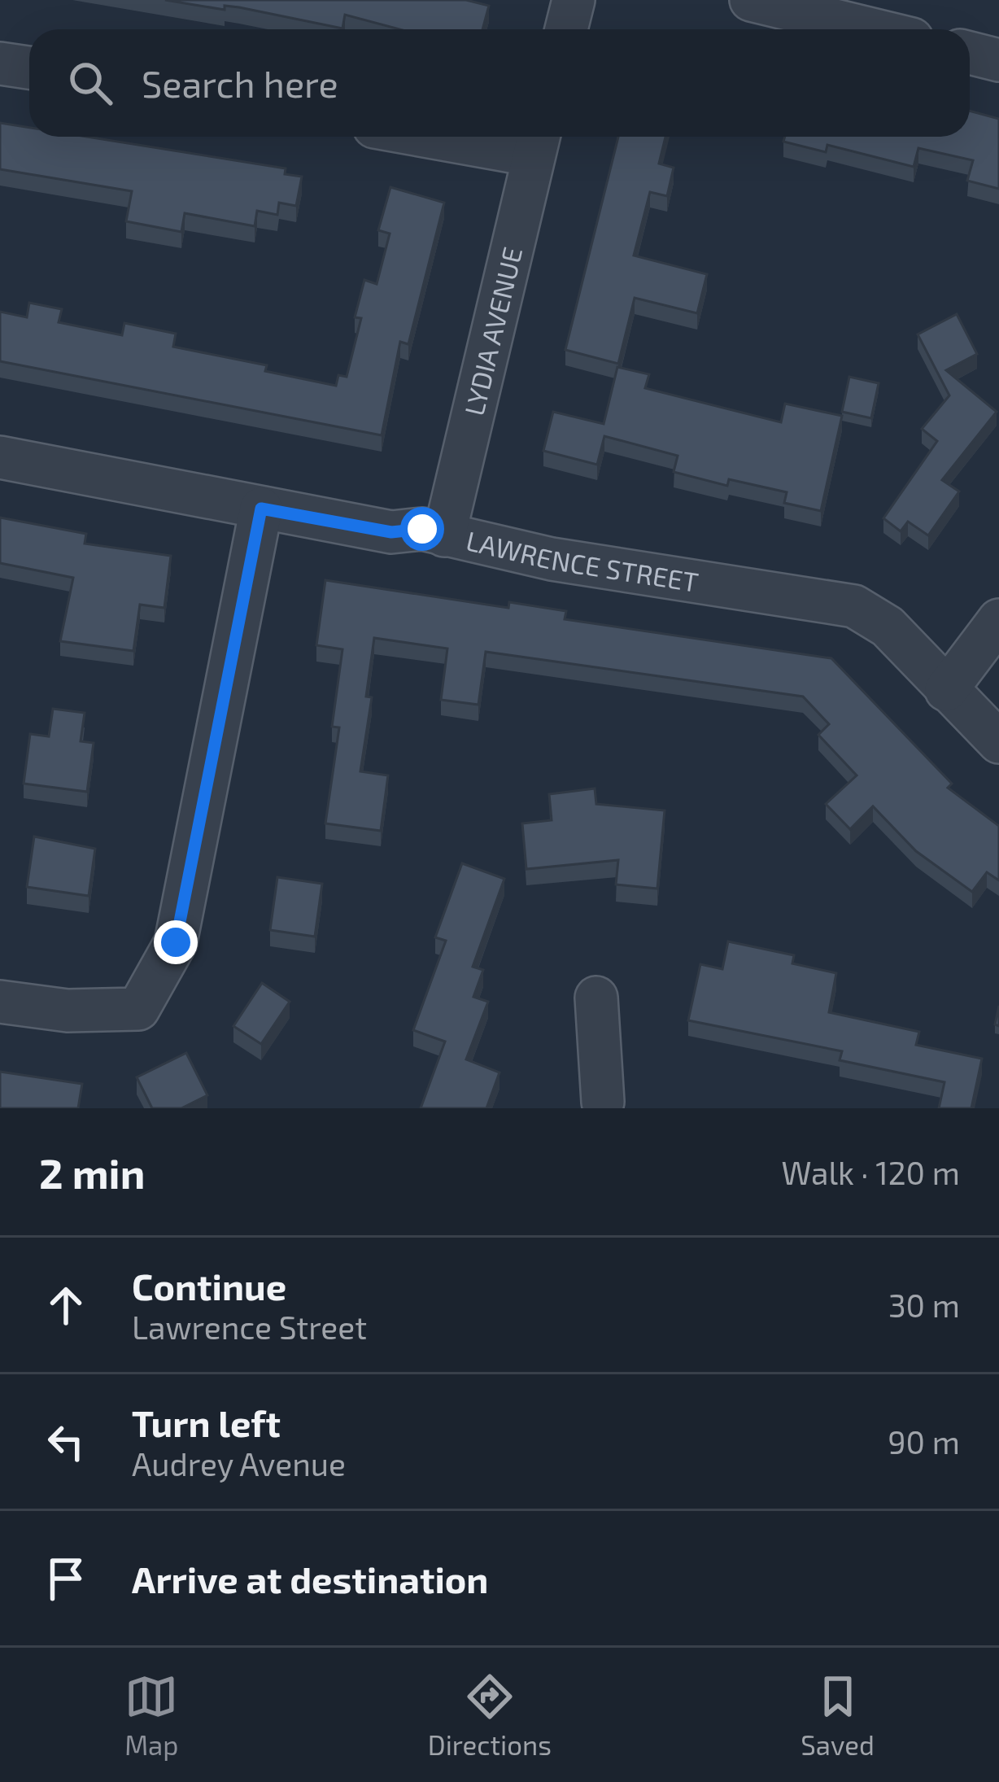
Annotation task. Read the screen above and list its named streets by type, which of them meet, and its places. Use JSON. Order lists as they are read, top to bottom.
{
  "streets": {
    "street": ["LYDIA AVENUE", "LAWRENCE STREET"]
  },
  "crossings": [
    ["LYDIA AVENUE", "LAWRENCE STREET"]
  ],
  "page": {
    "search": "Search here",
    "heading": ["2 min", "Walk · 120 m"],
    "list": [
      ["Continue", "Lawrence Street", "30 m"],
      ["Turn left", "Audrey Avenue", "90 m"],
      "Arrive at destination"
    ],
    "nav": ["Map", "Directions", "Saved"]
  }
}
